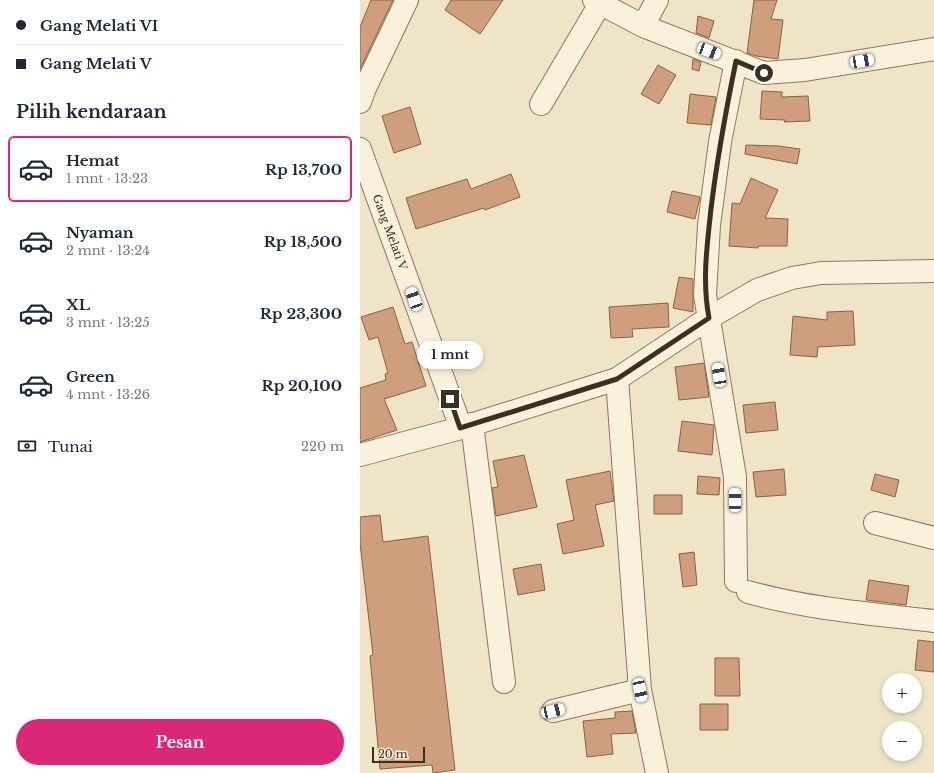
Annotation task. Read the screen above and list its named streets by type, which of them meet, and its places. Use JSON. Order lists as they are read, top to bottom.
{
  "streets": {
    "street": ["Gang Melati V"]
  },
  "scale_bar": "20 m",
  "page": {
    "banner": ["Gang Melati VI", "Gang Melati V"],
    "heading": "Pilih kendaraan",
    "list": [
      {
        "name": "Hemat",
        "note": "1 mnt · 13:23",
        "value": "Rp 13,700"
      },
      {
        "name": "Nyaman",
        "note": "2 mnt · 13:24",
        "value": "Rp 18,500"
      },
      {
        "name": "XL",
        "note": "3 mnt · 13:25",
        "value": "Rp 23,300"
      },
      {
        "name": "Green",
        "note": "4 mnt · 13:26",
        "value": "Rp 20,100"
      }
    ],
    "bubble": "1 mnt",
    "pay": ["Tunai", "220 m"],
    "map_buttons": ["+", "−"],
    "buttons": "Pesan",
    "scale": "20 m"
  }
}
